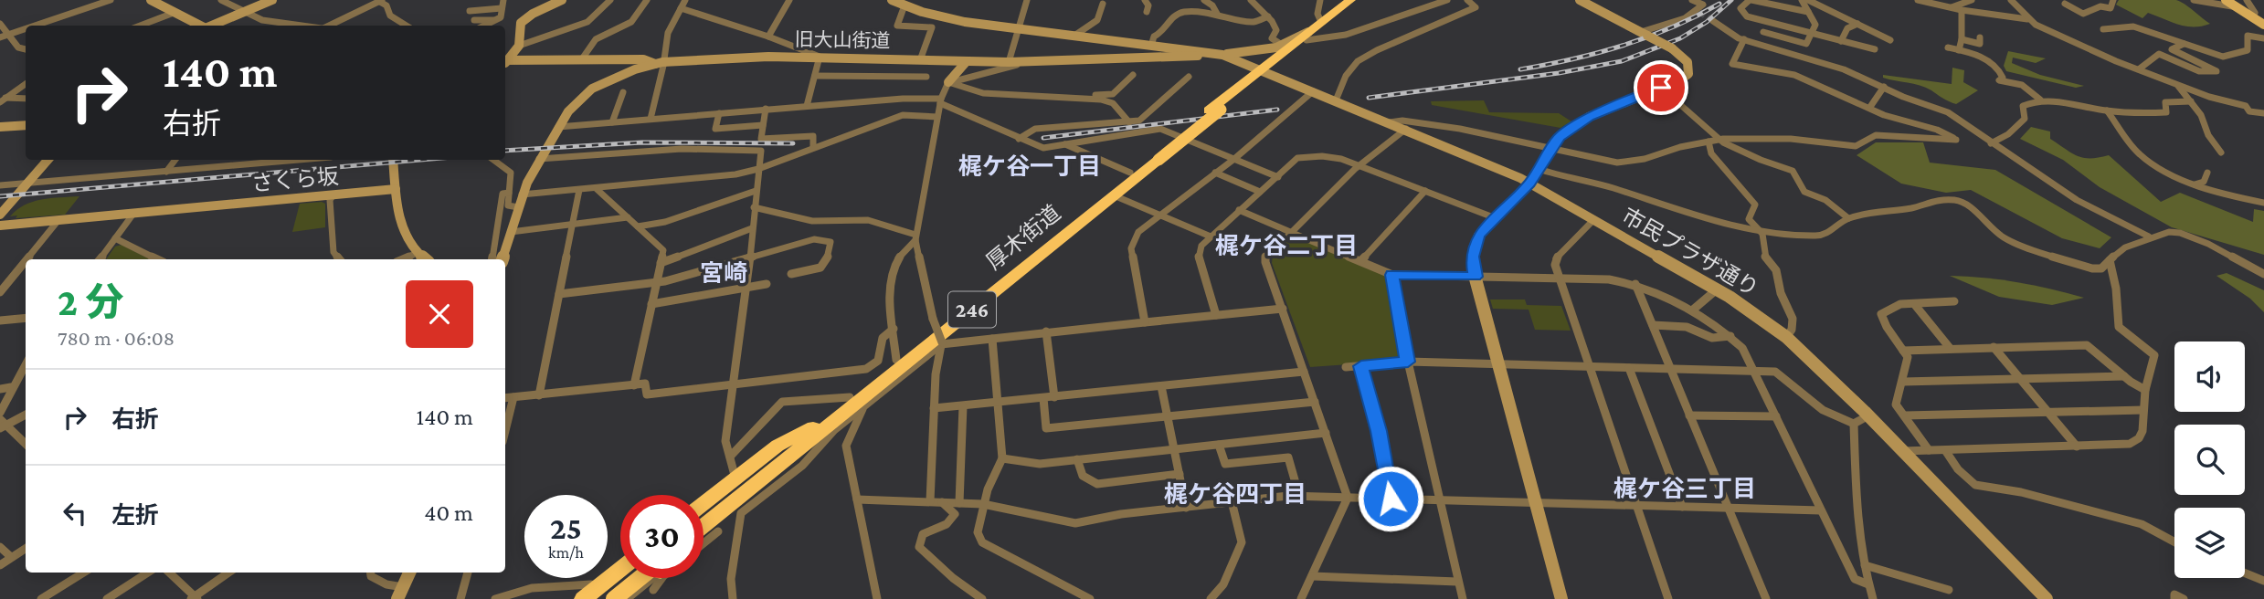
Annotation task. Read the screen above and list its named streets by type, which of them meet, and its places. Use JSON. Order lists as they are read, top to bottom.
{
  "streets": {
    "highway": ["厚木街道", "246"],
    "street": ["旧大山街道", "さくら坂", "市民プラザ通り"]
  },
  "crossings": [
    ["旧大山街道", "市民プラザ通り"],
    ["厚木街道", "市民プラザ通り"]
  ],
  "districts": [
    "梶ケ谷一丁目",
    "梶ケ谷二丁目",
    "宮崎",
    "梶ケ谷三丁目",
    "梶ケ谷四丁目"
  ],
  "page": {
    "turn": ["140 m", "右折"],
    "heading": ["2 分", "780 m · 06:08"],
    "list": [
      {
        "name": "右折",
        "value": "140 m"
      },
      {
        "name": "左折",
        "value": "40 m"
      }
    ],
    "speed": "25 km/h",
    "limit": "30"
  }
}
